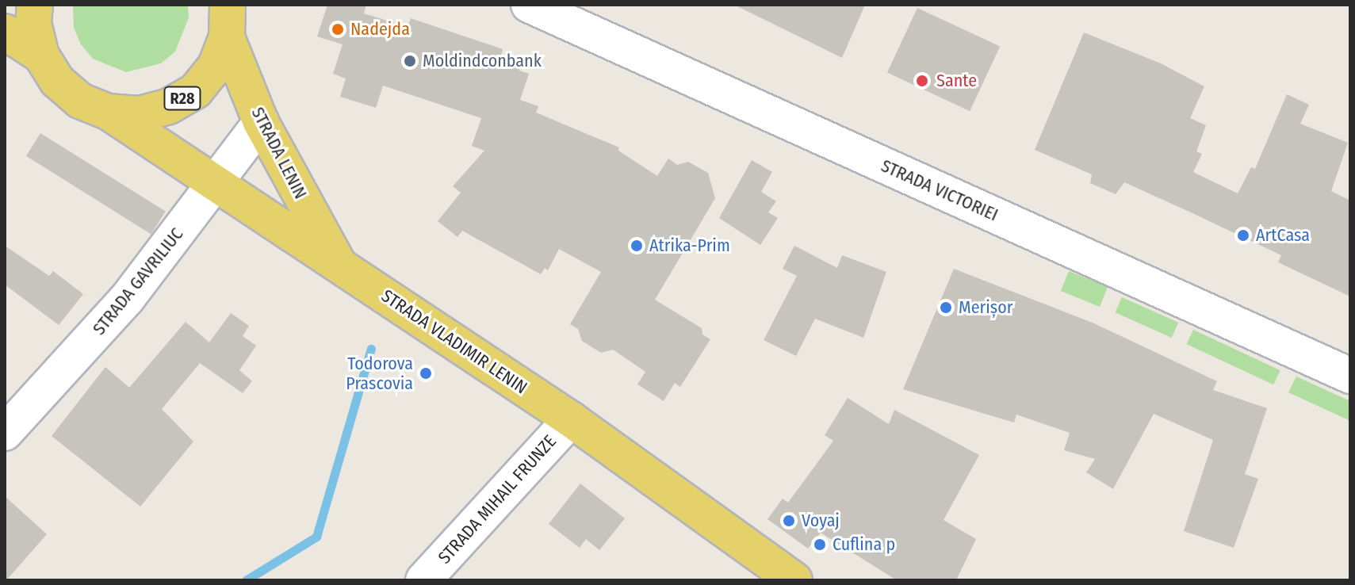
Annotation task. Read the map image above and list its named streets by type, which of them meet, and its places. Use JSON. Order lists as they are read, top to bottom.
{
  "streets": {
    "main road": ["R28", "STRADA LENIN", "STRADA VLADIMIR LENIN"],
    "street": ["STRADA VICTORIEI", "STRADA GAVRILIUC", "STRADA MIHAIL FRUNZE"]
  },
  "crossings": [
    ["R28", "STRADA LENIN"],
    ["R28", "STRADA VLADIMIR LENIN"],
    ["STRADA LENIN", "STRADA GAVRILIUC"],
    ["STRADA LENIN", "STRADA VLADIMIR LENIN"],
    ["STRADA GAVRILIUC", "STRADA VLADIMIR LENIN"],
    ["STRADA VLADIMIR LENIN", "STRADA MIHAIL FRUNZE"]
  ],
  "places": [
    "Nadejda",
    "Moldindconbank",
    "Sante",
    "ArtCasa",
    "Atrika-Prim",
    "Merișor",
    "Todorova Prascovia",
    "Voyaj",
    "Cuflina p"
  ]
}
